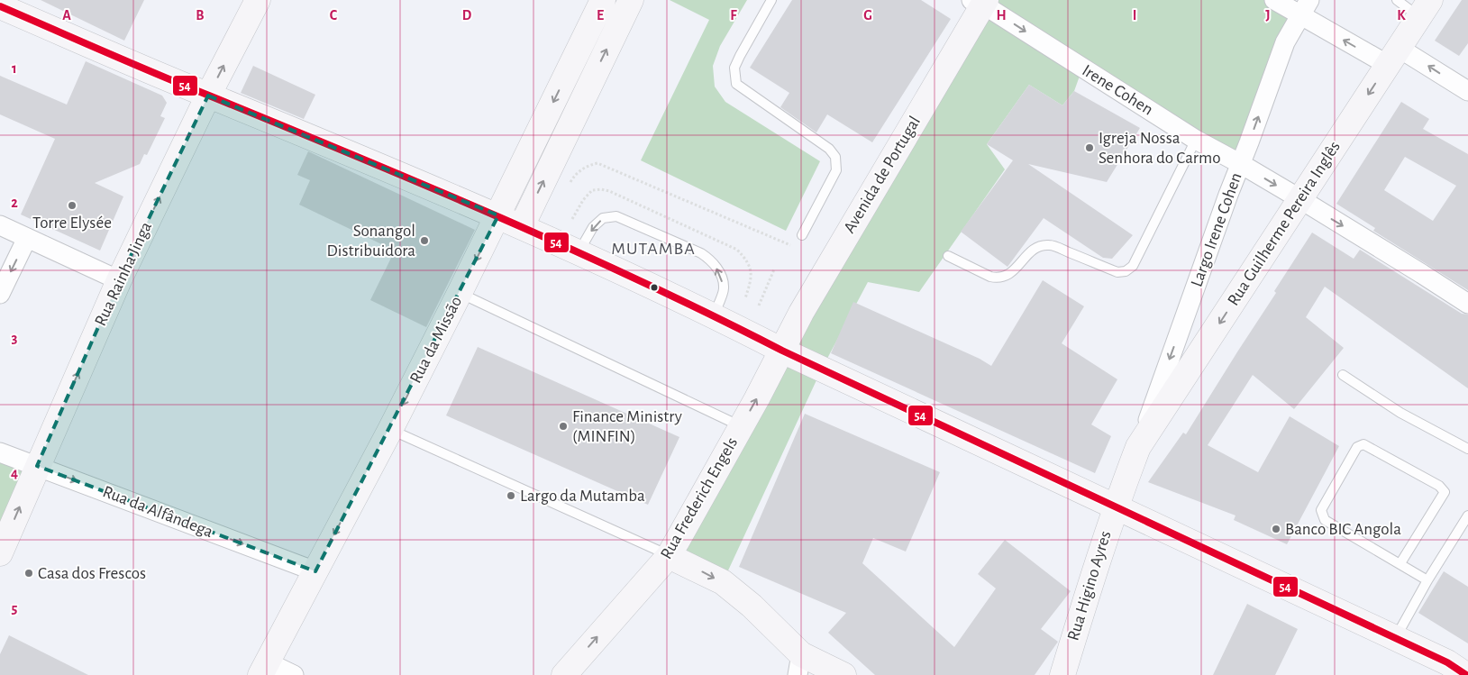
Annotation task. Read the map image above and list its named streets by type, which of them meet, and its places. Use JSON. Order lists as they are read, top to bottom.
{
  "streets": {
    "main road": [
      "Avenida de Portugal",
      "Rua Guilherme Pereira Inglês",
      "Rua Rainha Jinga",
      "Rua da Missão",
      "Rua Frederich Engels",
      "Rua Higino Ayres"
    ],
    "street": ["Irene Cohen", "Largo Irene Cohen", "Rua da Alfândega"]
  },
  "crossings": [
    ["Irene Cohen", "Avenida de Portugal"],
    ["Irene Cohen", "Rua Guilherme Pereira Inglês"],
    ["Irene Cohen", "Largo Irene Cohen"],
    ["Avenida de Portugal", "Rua Frederich Engels"],
    ["Rua Guilherme Pereira Inglês", "Largo Irene Cohen"],
    ["Rua Guilherme Pereira Inglês", "Rua Higino Ayres"],
    ["Largo Irene Cohen", "Rua Higino Ayres"],
    ["Rua Rainha Jinga", "Rua da Alfândega"],
    ["Rua da Missão", "Rua da Alfândega"]
  ],
  "one_way": [
    "Irene Cohen",
    "Rua Guilherme Pereira Inglês",
    "Rua Rainha Jinga",
    "Rua Frederich Engels",
    "Rua da Alfândega"
  ],
  "districts": ["MUTAMBA"],
  "places": [
    "Igreja Nossa Senhora do Carmo",
    "Torre Elysée",
    "Sonangol Distribuidora",
    "Finance Ministry (MINFIN)",
    "Largo da Mutamba",
    "Banco BIC Angola",
    "Casa dos Frescos"
  ],
  "lines": ["transit line 54"],
  "grid": {
    "columns": [
      "A",
      "B",
      "C",
      "D",
      "E",
      "F",
      "G",
      "H",
      "I",
      "J",
      "K"
    ],
    "rows": [
      "1",
      "2",
      "3",
      "4",
      "5"
    ]
  }
}
